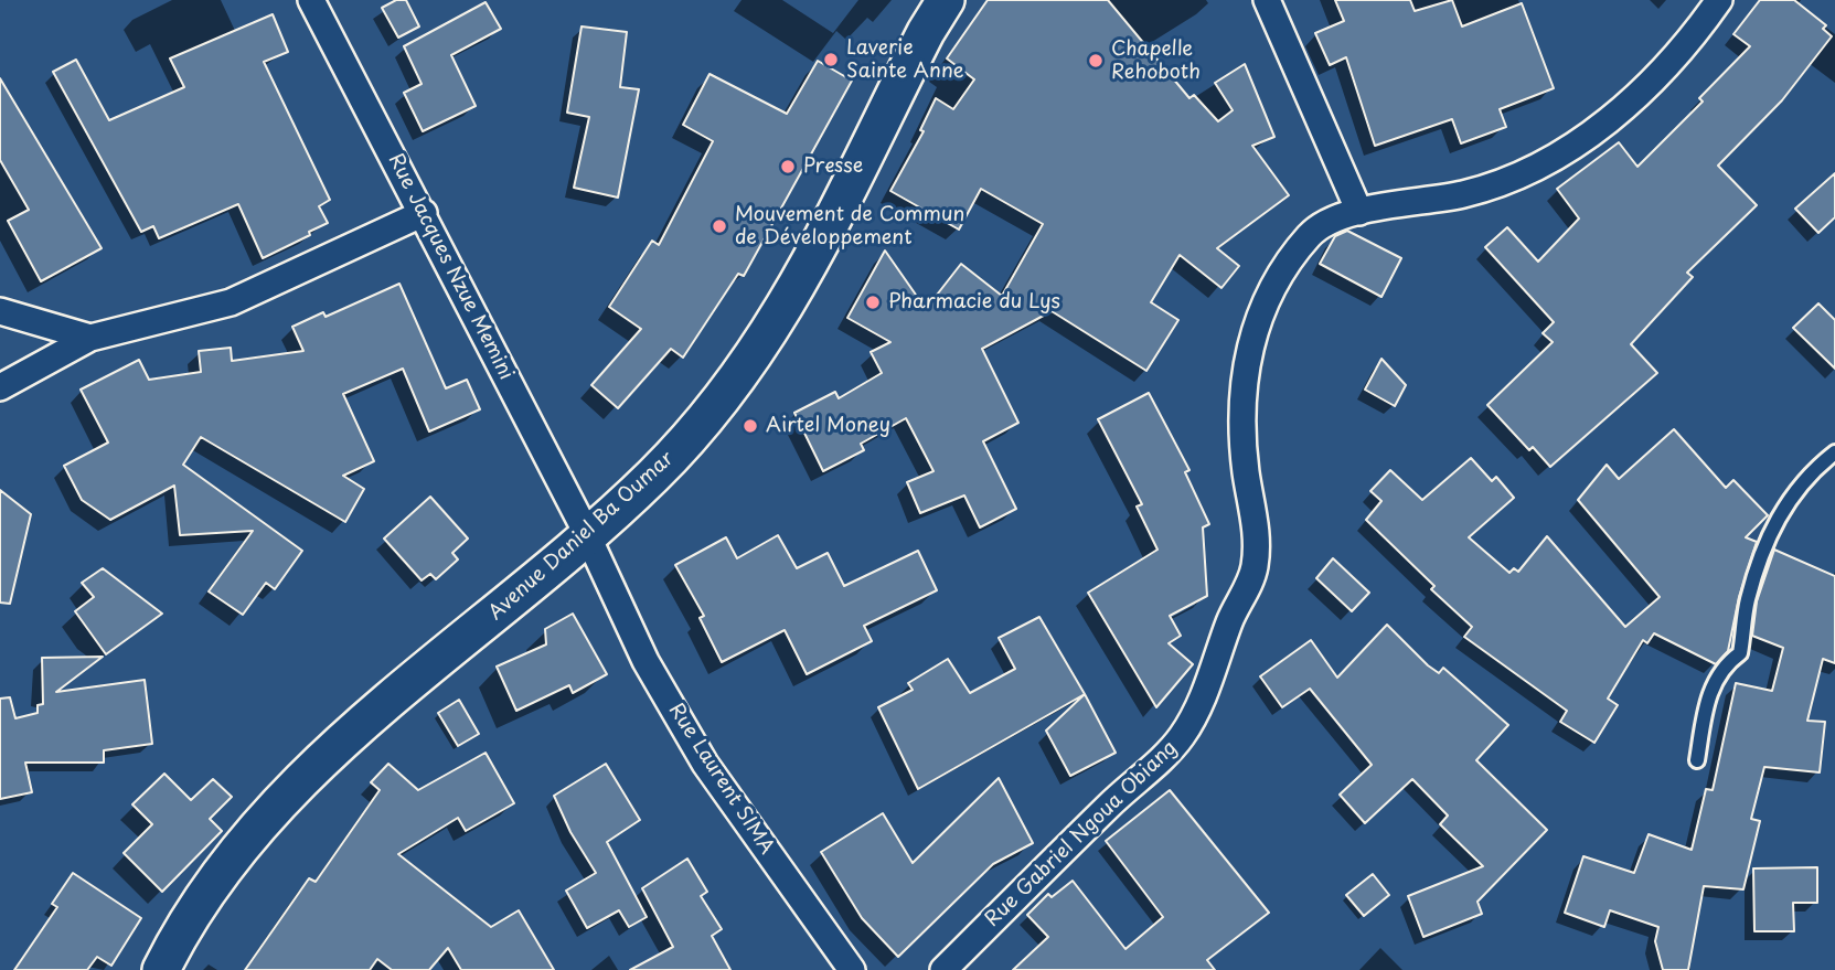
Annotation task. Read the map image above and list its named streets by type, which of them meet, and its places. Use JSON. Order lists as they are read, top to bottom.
{
  "streets": {
    "main road": ["Avenue Daniel Ba Oumar"],
    "street": ["Rue Jacques Nzue Memini", "Rue Laurent SIMA", "Rue Gabriel Ngoua Obiang"]
  },
  "crossings": [
    ["Rue Jacques Nzue Memini", "Avenue Daniel Ba Oumar"],
    ["Rue Jacques Nzue Memini", "Rue Laurent SIMA"],
    ["Avenue Daniel Ba Oumar", "Rue Laurent SIMA"]
  ],
  "places": [
    "Laverie Sainte Anne",
    "Chapelle Rehoboth",
    "Presse",
    "Mouvement de Commun de Développement",
    "Pharmacie du Lys",
    "Airtel Money"
  ]
}
